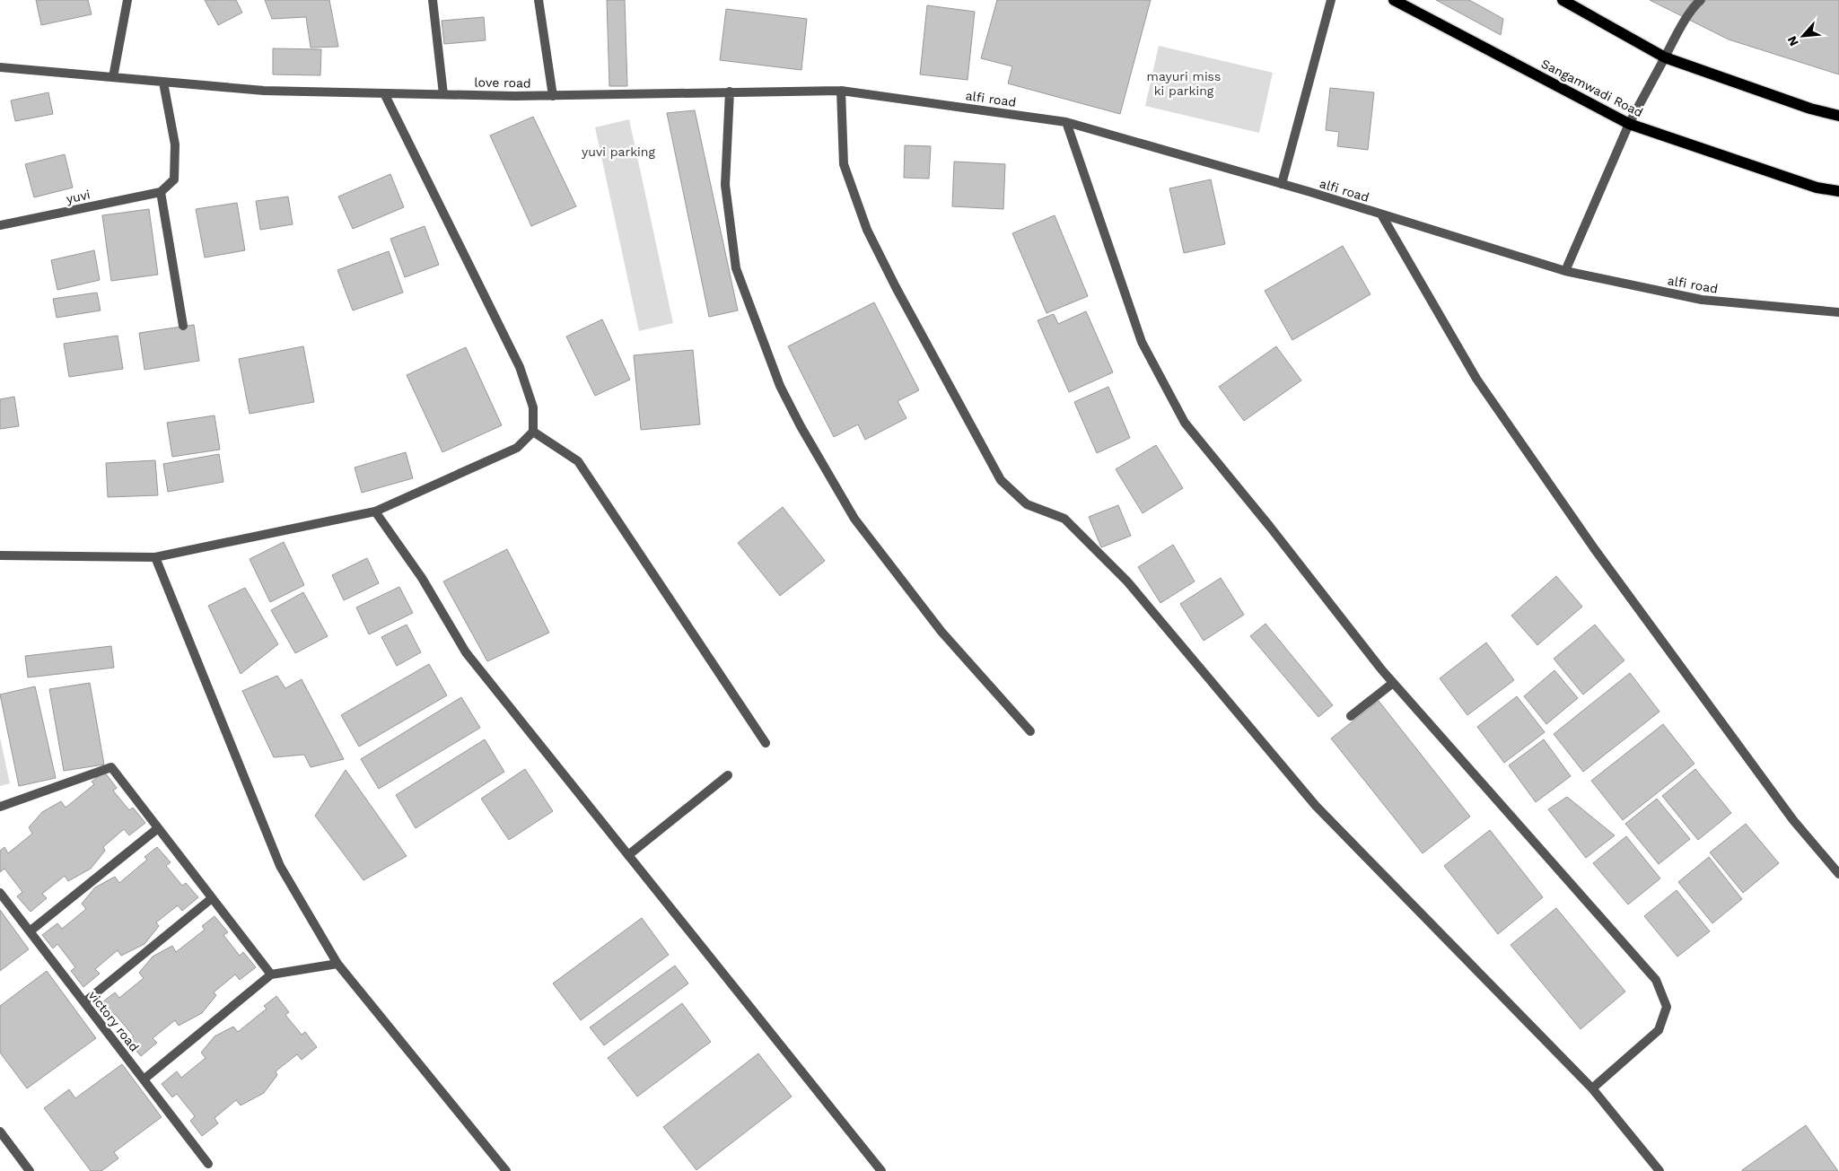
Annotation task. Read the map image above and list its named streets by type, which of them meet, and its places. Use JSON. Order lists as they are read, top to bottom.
{
  "streets": {
    "main road": ["Sangamwadi Road"],
    "street": [
      "love road",
      "alfi road",
      "yuvi",
      "victory road"
    ]
  },
  "crossings": [
    ["love road", "alfi road"]
  ],
  "parks": ["mayuri miss ki parking", "yuvi parking"],
  "north": "bottom left"
}
